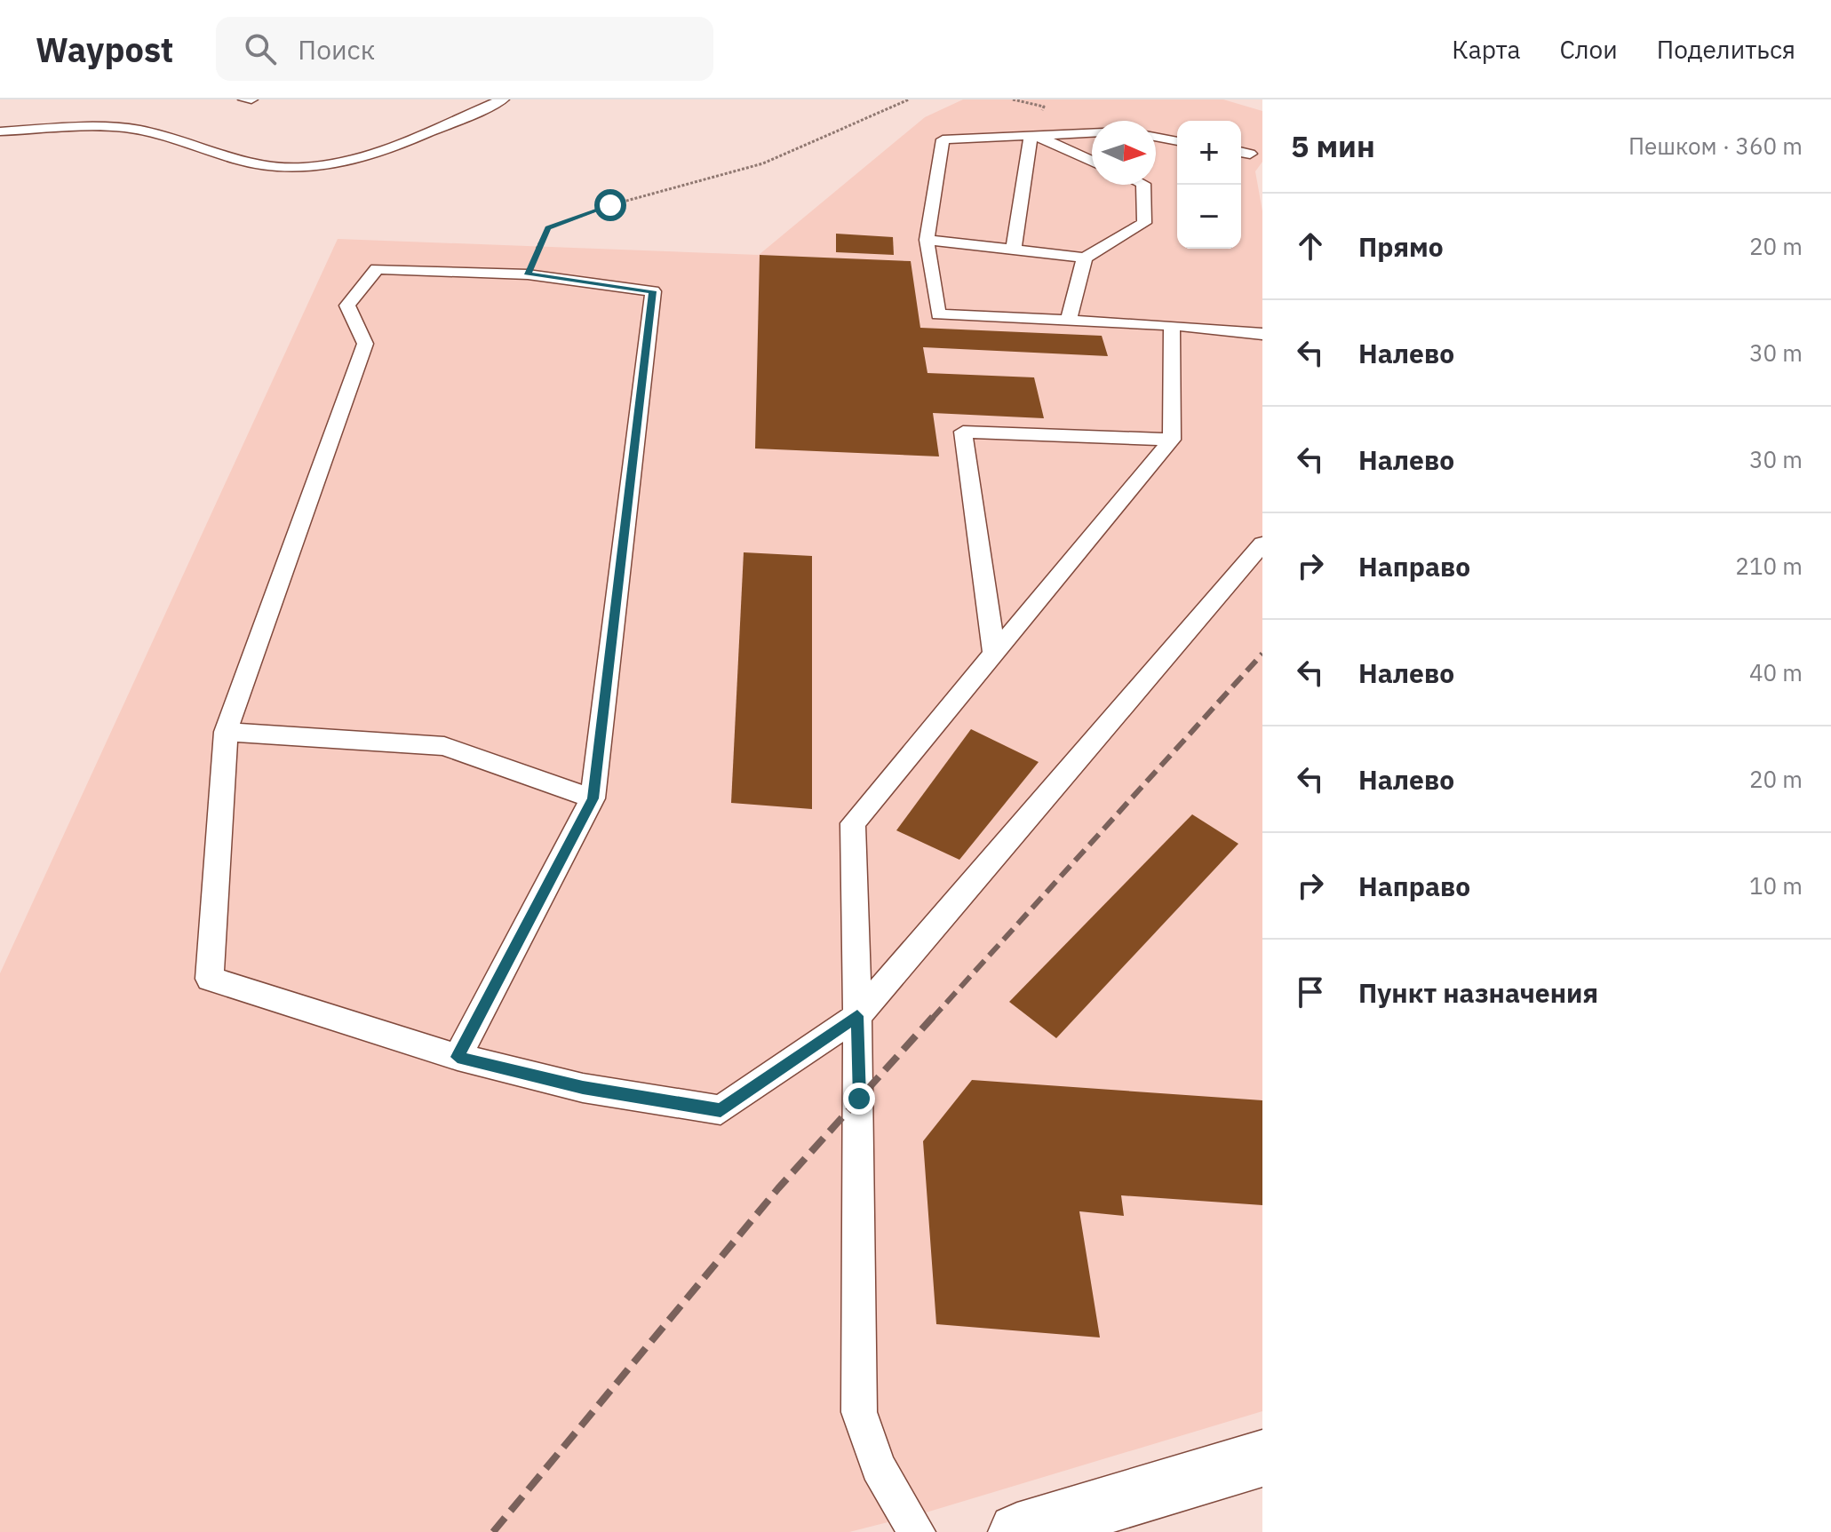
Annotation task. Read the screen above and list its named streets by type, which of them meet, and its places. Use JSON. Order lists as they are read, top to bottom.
{
  "north": "right",
  "page": {
    "header": "Waypost",
    "search": "Поиск",
    "nav": ["Карта", "Слои", "Поделиться"],
    "heading": ["5 мин", "Пешком · 360 m"],
    "map_buttons": ["+", "−"],
    "list": [
      ["Прямо", "20 m"],
      ["Налево", "30 m"],
      ["Налево", "30 m"],
      ["Направо", "210 m"],
      ["Налево", "40 m"],
      ["Налево", "20 m"],
      ["Направо", "10 m"],
      "Пункт назначения"
    ]
  }
}
